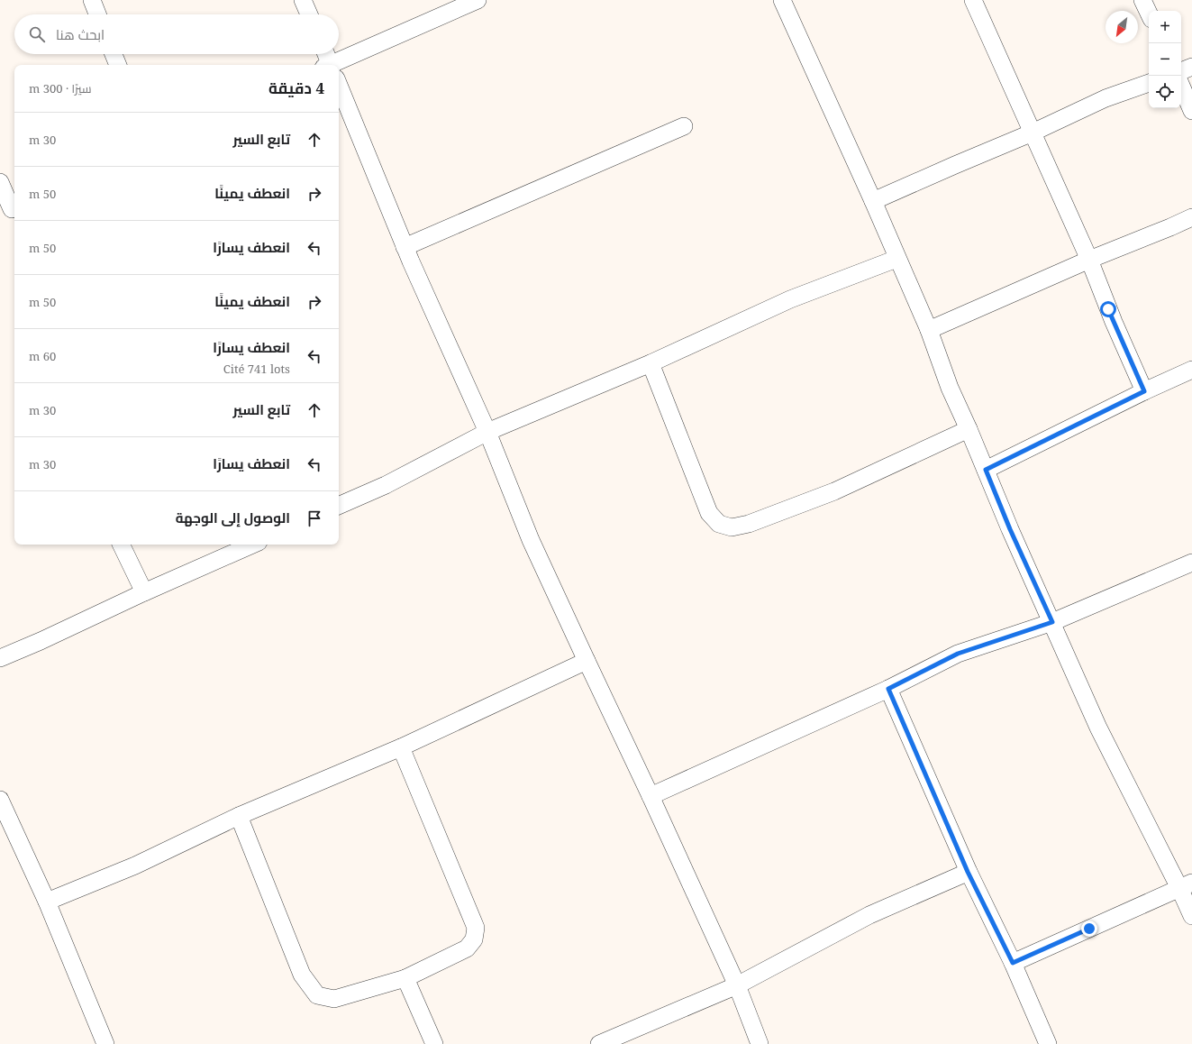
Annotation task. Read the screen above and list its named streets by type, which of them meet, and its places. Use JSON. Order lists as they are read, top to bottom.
{
  "north": "bottom left",
  "page": {
    "map_buttons": ["+", "−"],
    "search": "ابحث هنا",
    "heading": ["4 دقيقة", "سيرًا · 300 m"],
    "list": [
      ["تابع السير", "30 m"],
      ["انعطف يمينًا", "50 m"],
      ["انعطف يسارًا", "50 m"],
      ["انعطف يمينًا", "50 m"],
      ["انعطف يسارًا", "Cité 741 lots", "60 m"],
      ["تابع السير", "30 m"],
      ["انعطف يسارًا", "30 m"],
      "الوصول إلى الوجهة"
    ]
  }
}
